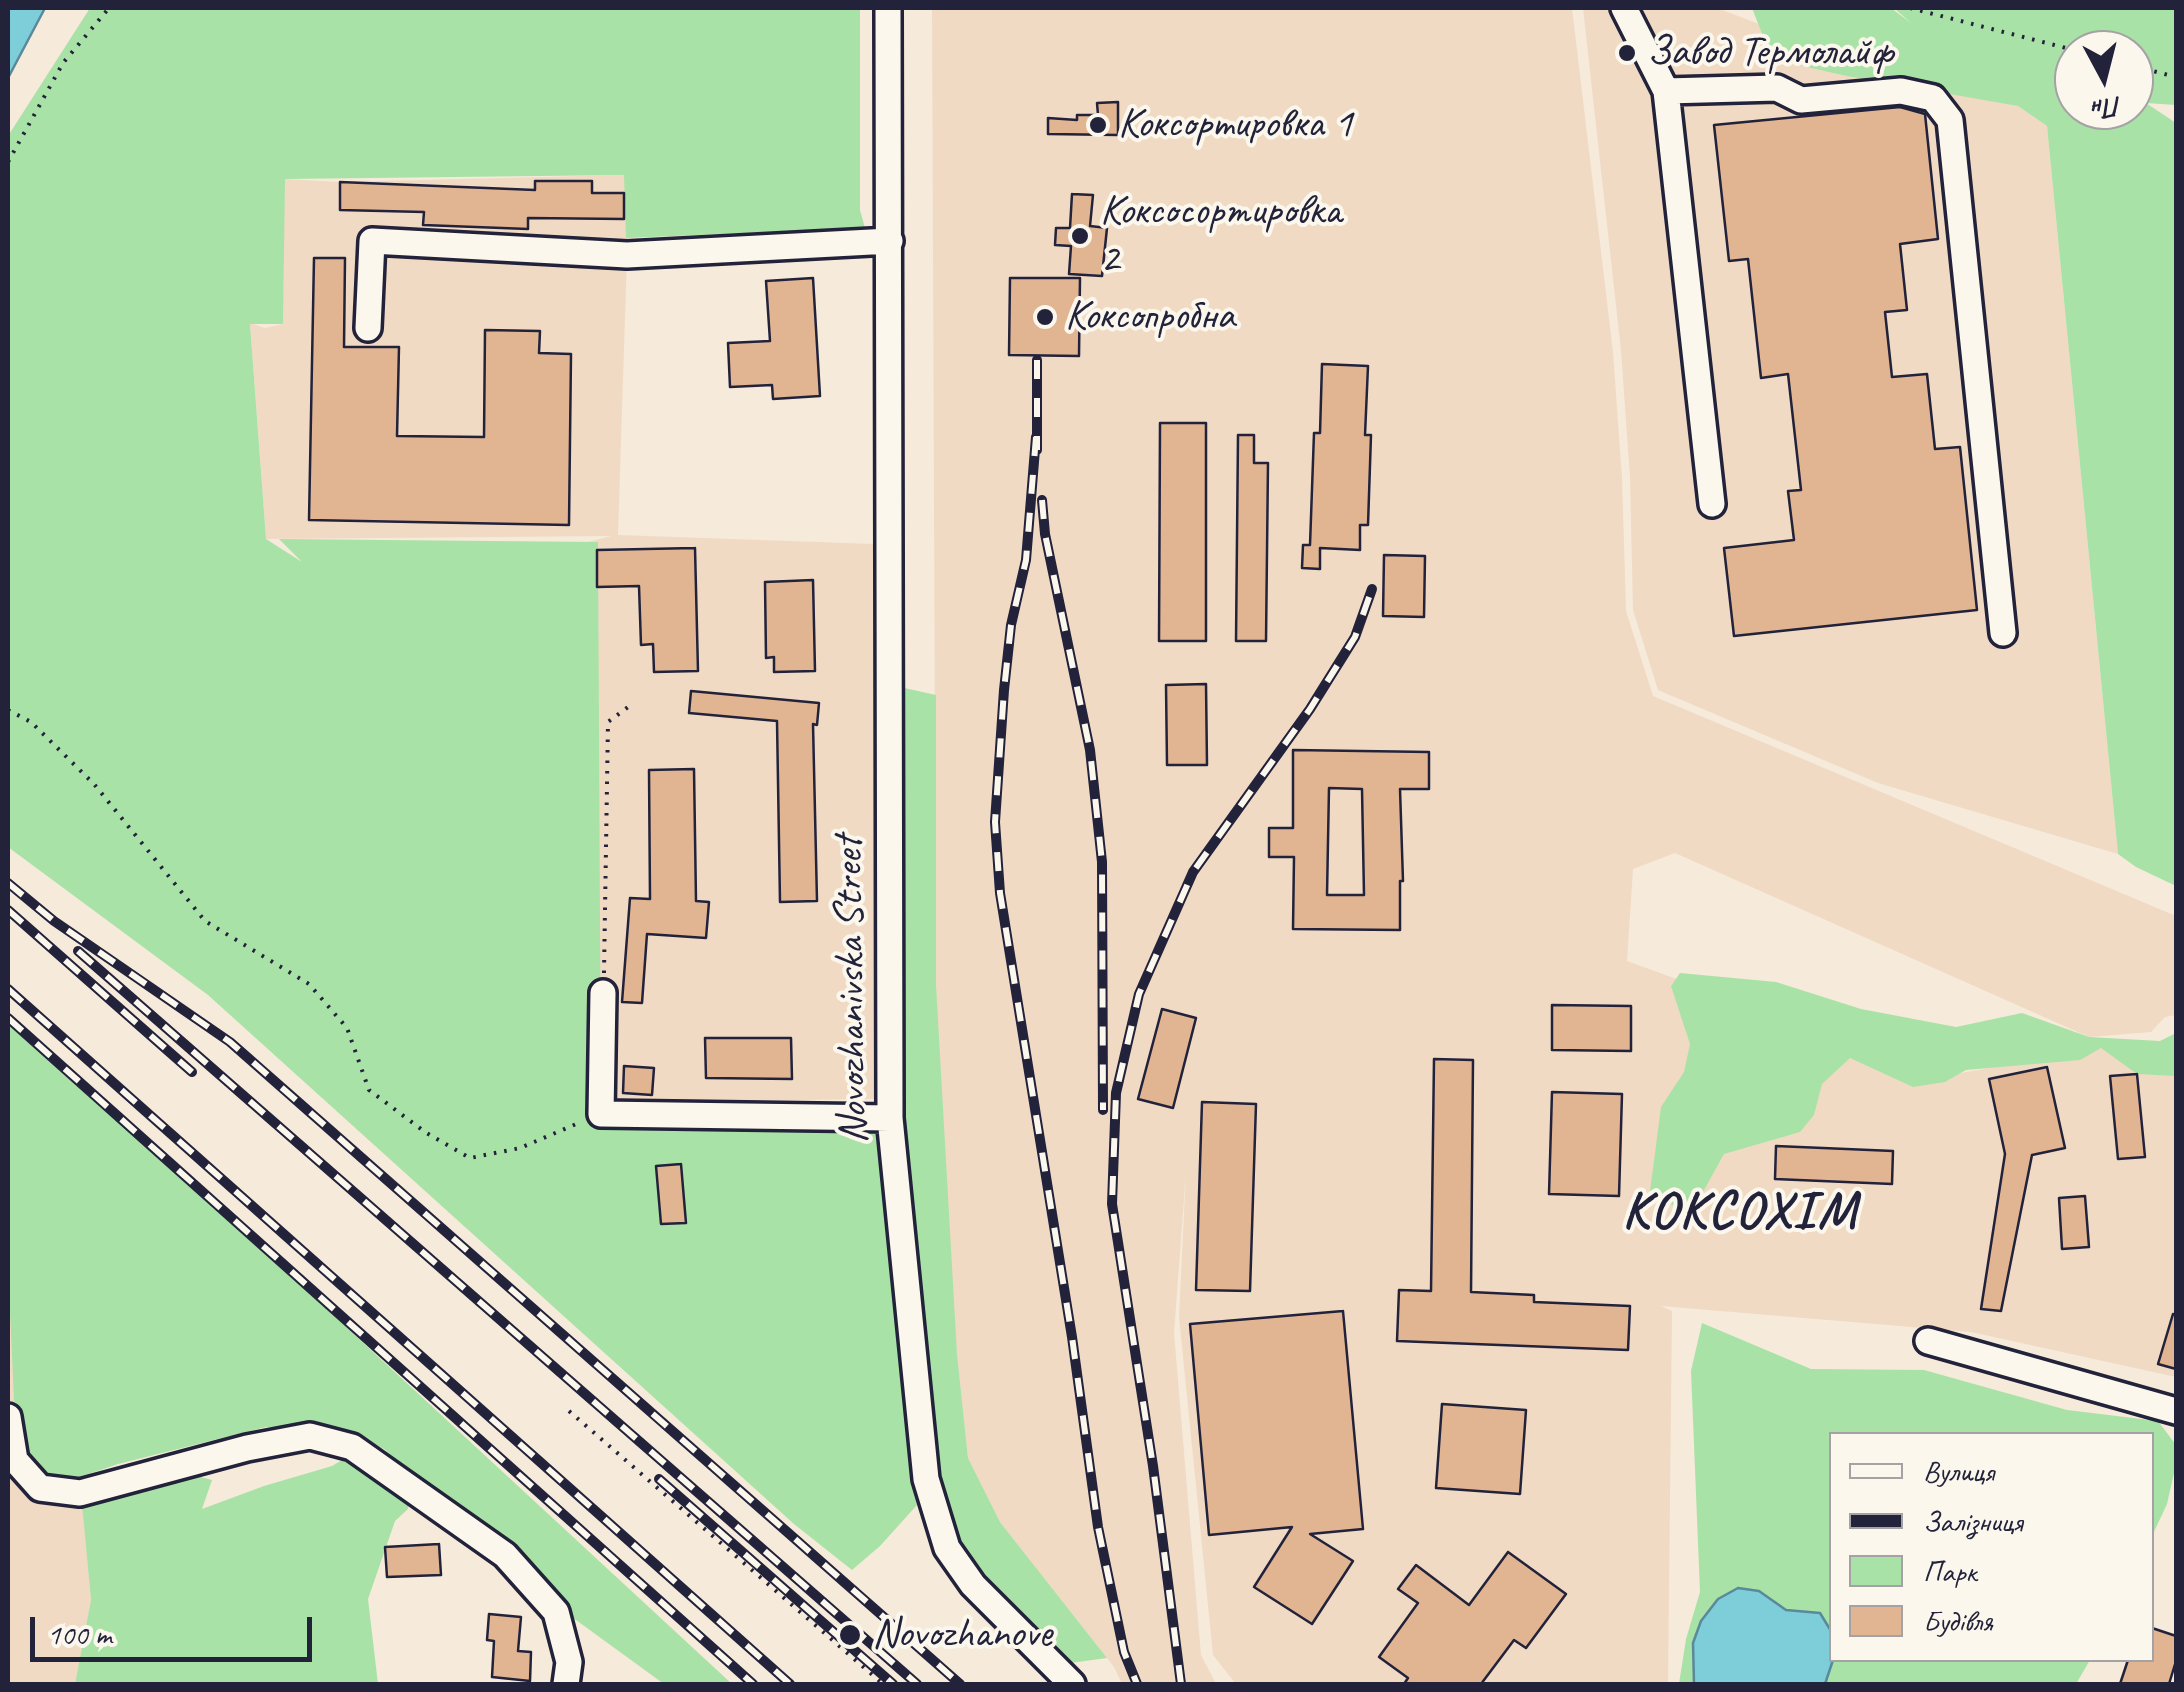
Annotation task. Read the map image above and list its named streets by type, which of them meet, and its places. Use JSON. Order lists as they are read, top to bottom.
{
  "streets": {
    "street": ["Novozhanivska Street"]
  },
  "districts": ["КОКСОХІМ"],
  "places": [
    "Завод Термолайф",
    "Коксортировка 1",
    "Коксосортировка 2",
    "Коксопробна",
    "Novozhanove"
  ],
  "legend": [
    "Вулиця",
    "Залізниця",
    "Парк",
    "Будівля"
  ],
  "scale_bar": "100 m",
  "north": "bottom"
}
